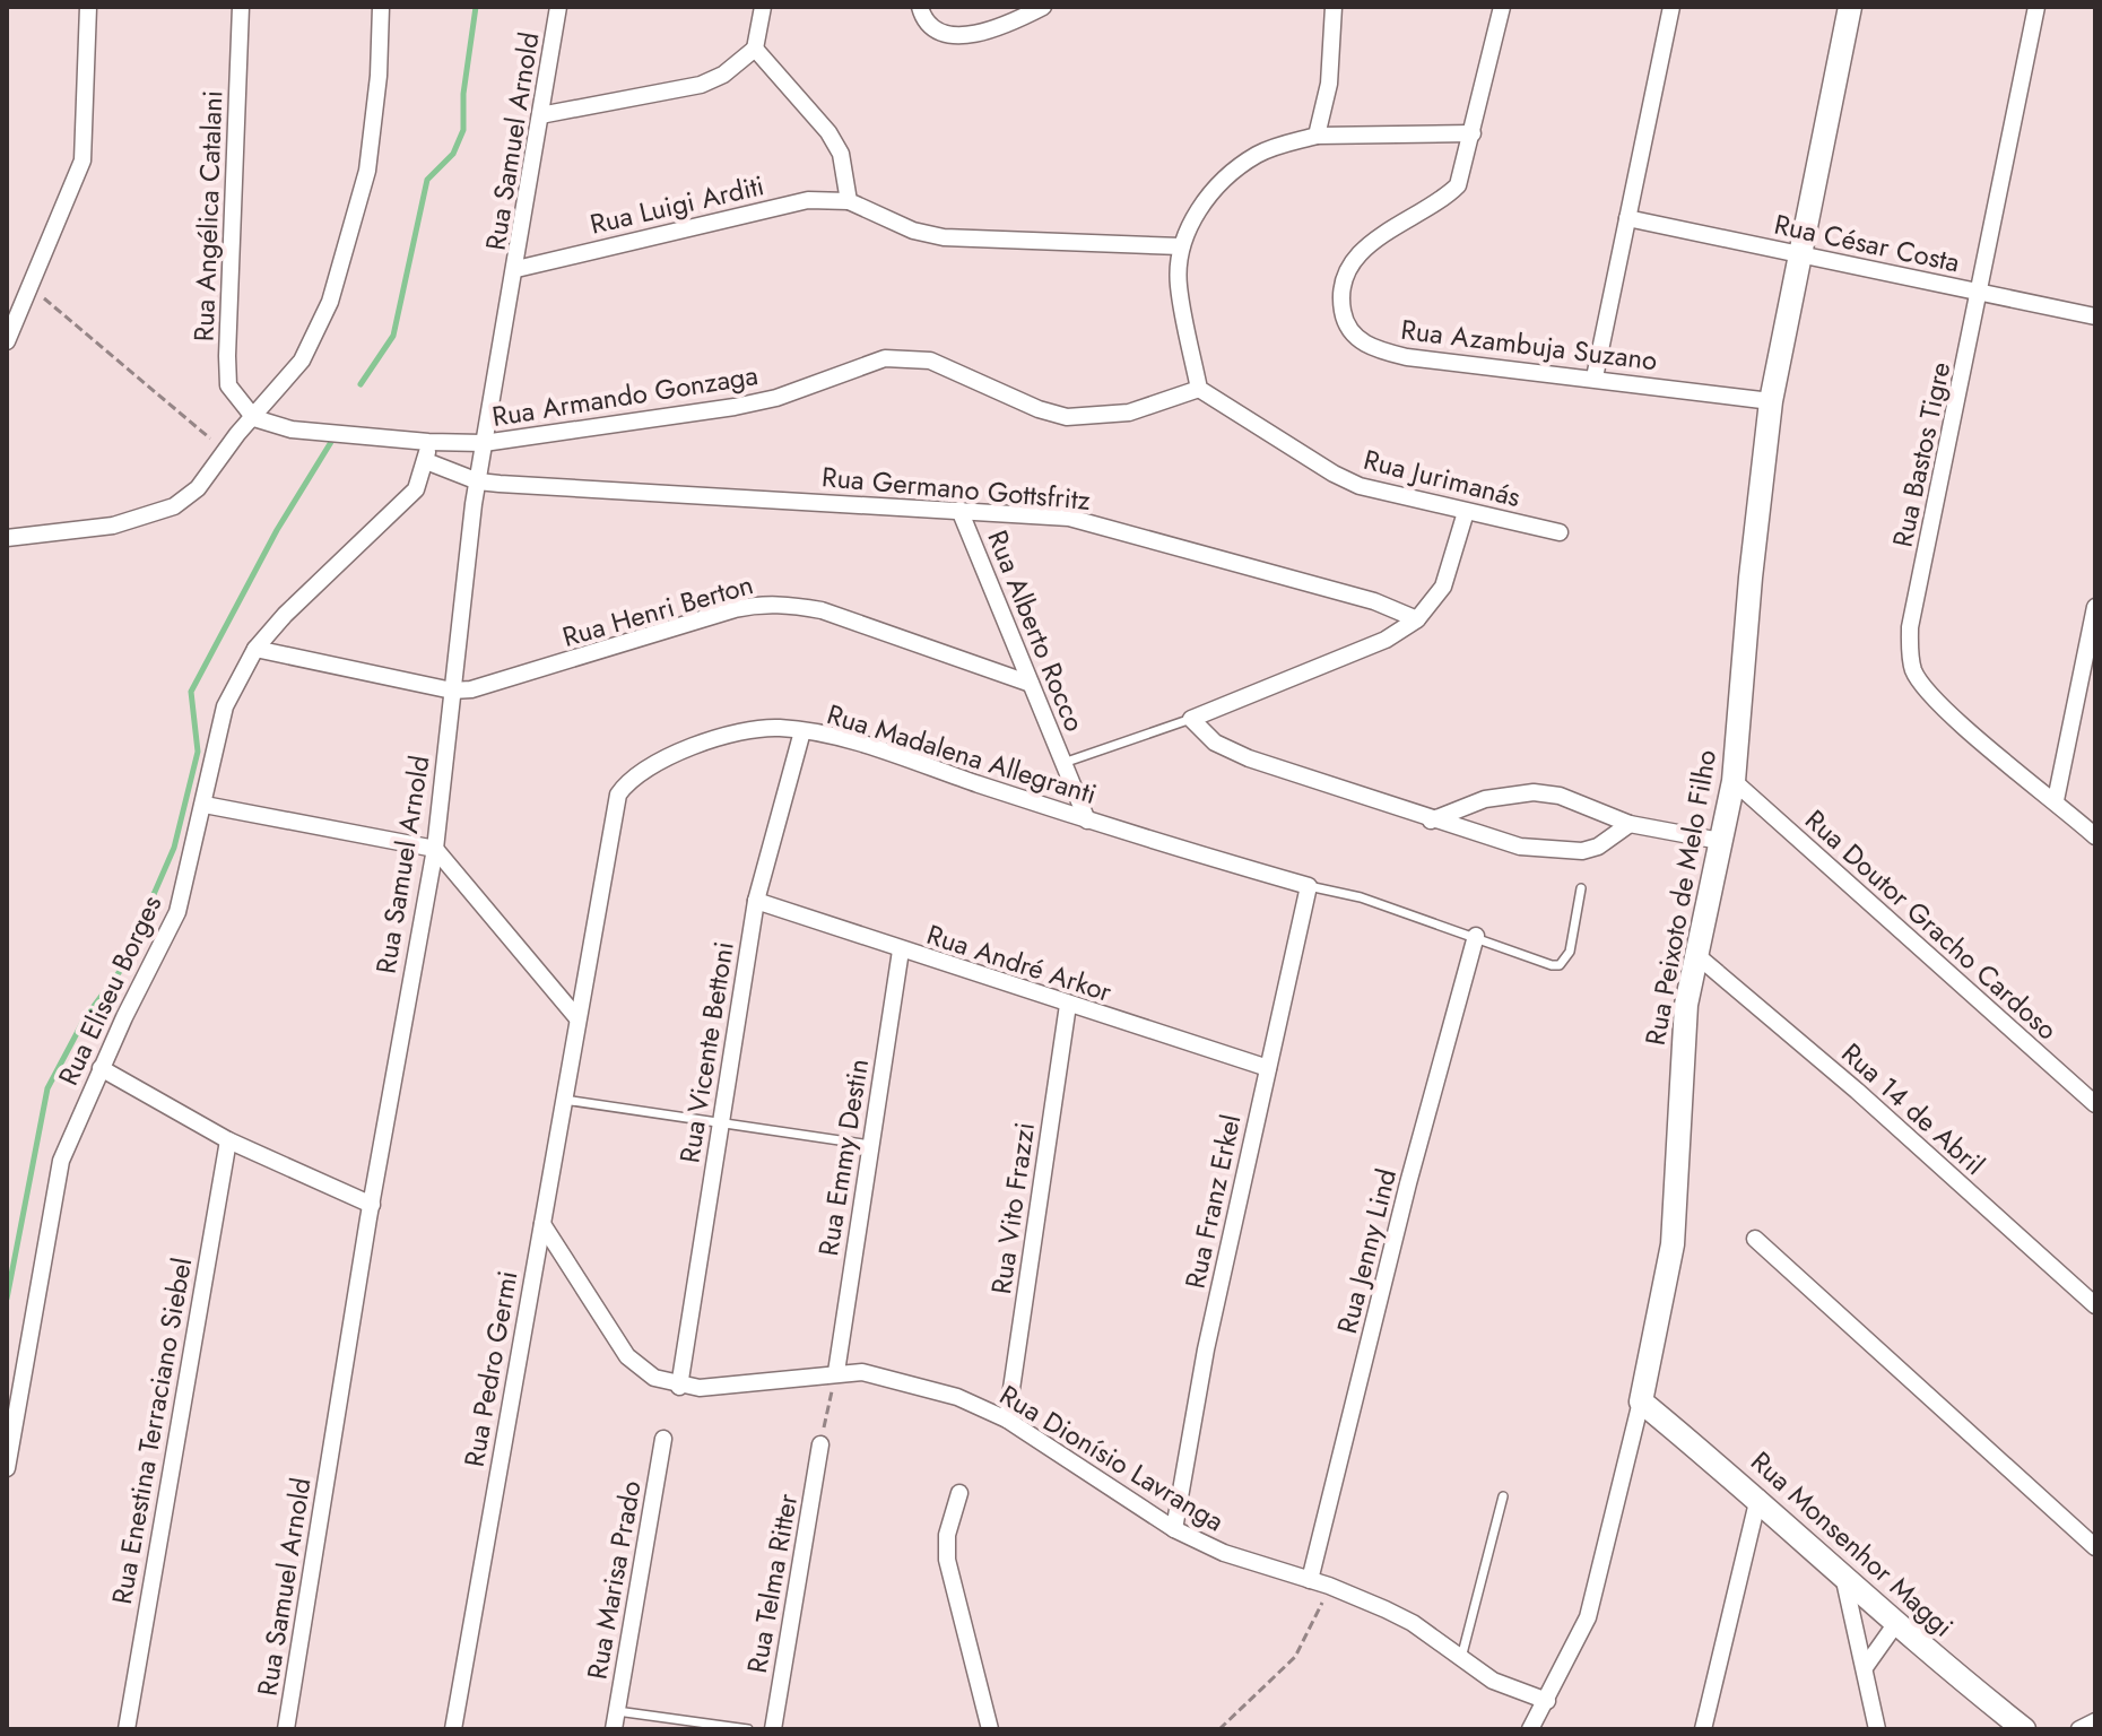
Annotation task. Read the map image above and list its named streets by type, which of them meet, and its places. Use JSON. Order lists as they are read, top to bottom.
{
  "streets": {
    "street": [
      "Rua Samuel Arnold",
      "Rua Luigi Arditi",
      "Rua Angélica Catalani",
      "Rua César Costa",
      "Rua Azambuja Suzano",
      "Rua Armando Gonzaga",
      "Rua Bastos Tigre",
      "Rua Jurimanás",
      "Rua Germano Gottsfritz",
      "Rua Henri Berton",
      "Rua Alberto Rocco",
      "Rua Madalena Allegranti",
      "Rua Peixoto de Melo Filho",
      "Rua Doutor Gracho Cardoso",
      "Rua André Arkor",
      "Rua Eliseu Borges",
      "Rua Vicente Bettoni",
      "Rua 14 de Abril",
      "Rua Emmy Destin",
      "Rua Franz Erkel",
      "Rua Vito Frazzi",
      "Rua Jenny Lind",
      "Rua Pedro Germi",
      "Rua Enestina Terraciano Siebel",
      "Rua Dionísio Lavranga",
      "Rua Monsenhor Maggi",
      "Rua Marisa Prado",
      "Rua Telma Ritter"
    ]
  },
  "crossings": [
    ["Rua Samuel Arnold", "Rua Luigi Arditi"],
    ["Rua Samuel Arnold", "Rua Armando Gonzaga"],
    ["Rua Samuel Arnold", "Rua Germano Gottsfritz"],
    ["Rua Samuel Arnold", "Rua Henri Berton"],
    ["Rua Angélica Catalani", "Rua Armando Gonzaga"],
    ["Rua César Costa", "Rua Bastos Tigre"],
    ["Rua César Costa", "Rua Peixoto de Melo Filho"],
    ["Rua Azambuja Suzano", "Rua Peixoto de Melo Filho"],
    ["Rua Armando Gonzaga", "Rua Jurimanás"],
    ["Rua Armando Gonzaga", "Rua Eliseu Borges"],
    ["Rua Germano Gottsfritz", "Rua Alberto Rocco"],
    ["Rua Germano Gottsfritz", "Rua Eliseu Borges"],
    ["Rua Henri Berton", "Rua Alberto Rocco"],
    ["Rua Alberto Rocco", "Rua Madalena Allegranti"],
    ["Rua Madalena Allegranti", "Rua Vicente Bettoni"],
    ["Rua Madalena Allegranti", "Rua Franz Erkel"],
    ["Rua Madalena Allegranti", "Rua Pedro Germi"],
    ["Rua Peixoto de Melo Filho", "Rua Doutor Gracho Cardoso"],
    ["Rua Peixoto de Melo Filho", "Rua 14 de Abril"],
    ["Rua Peixoto de Melo Filho", "Rua Dionísio Lavranga"],
    ["Rua Peixoto de Melo Filho", "Rua Monsenhor Maggi"],
    ["Rua André Arkor", "Rua Vicente Bettoni"],
    ["Rua André Arkor", "Rua Emmy Destin"],
    ["Rua André Arkor", "Rua Franz Erkel"],
    ["Rua André Arkor", "Rua Vito Frazzi"],
    ["Rua Vicente Bettoni", "Rua Dionísio Lavranga"],
    ["Rua Emmy Destin", "Rua Dionísio Lavranga"],
    ["Rua Franz Erkel", "Rua Dionísio Lavranga"],
    ["Rua Vito Frazzi", "Rua Dionísio Lavranga"],
    ["Rua Jenny Lind", "Rua Dionísio Lavranga"],
    ["Rua Pedro Germi", "Rua Dionísio Lavranga"]
  ]
}
